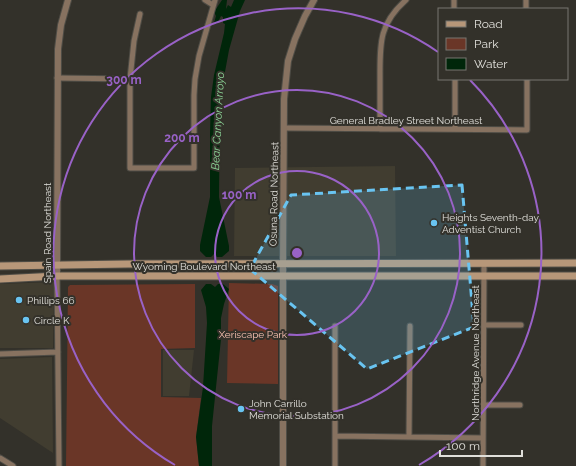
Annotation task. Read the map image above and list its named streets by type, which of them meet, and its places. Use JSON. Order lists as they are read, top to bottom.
{
  "streets": {
    "main road": ["Wyoming Boulevard Northeast"],
    "street": [
      "General Bradley Street Northeast",
      "Osuna Road Northeast",
      "Spain Road Northeast",
      "Northridge Avenue Northeast"
    ]
  },
  "crossings": [
    ["General Bradley Street Northeast", "Osuna Road Northeast"],
    ["Osuna Road Northeast", "Wyoming Boulevard Northeast"],
    ["Spain Road Northeast", "Wyoming Boulevard Northeast"],
    ["Wyoming Boulevard Northeast", "Northridge Avenue Northeast"]
  ],
  "water": ["Bear Canyon Arroyo"],
  "parks": ["Xeriscape Park"],
  "places": [
    "Heights Seventh-day Adventist Church",
    "Phillips 66",
    "Circle K",
    "John Carrillo Memorial Substation"
  ],
  "legend": ["Road", "Park", "Water"],
  "scale_bar": "100 m",
  "rings": ["300 m", "200 m", "100 m"]
}
